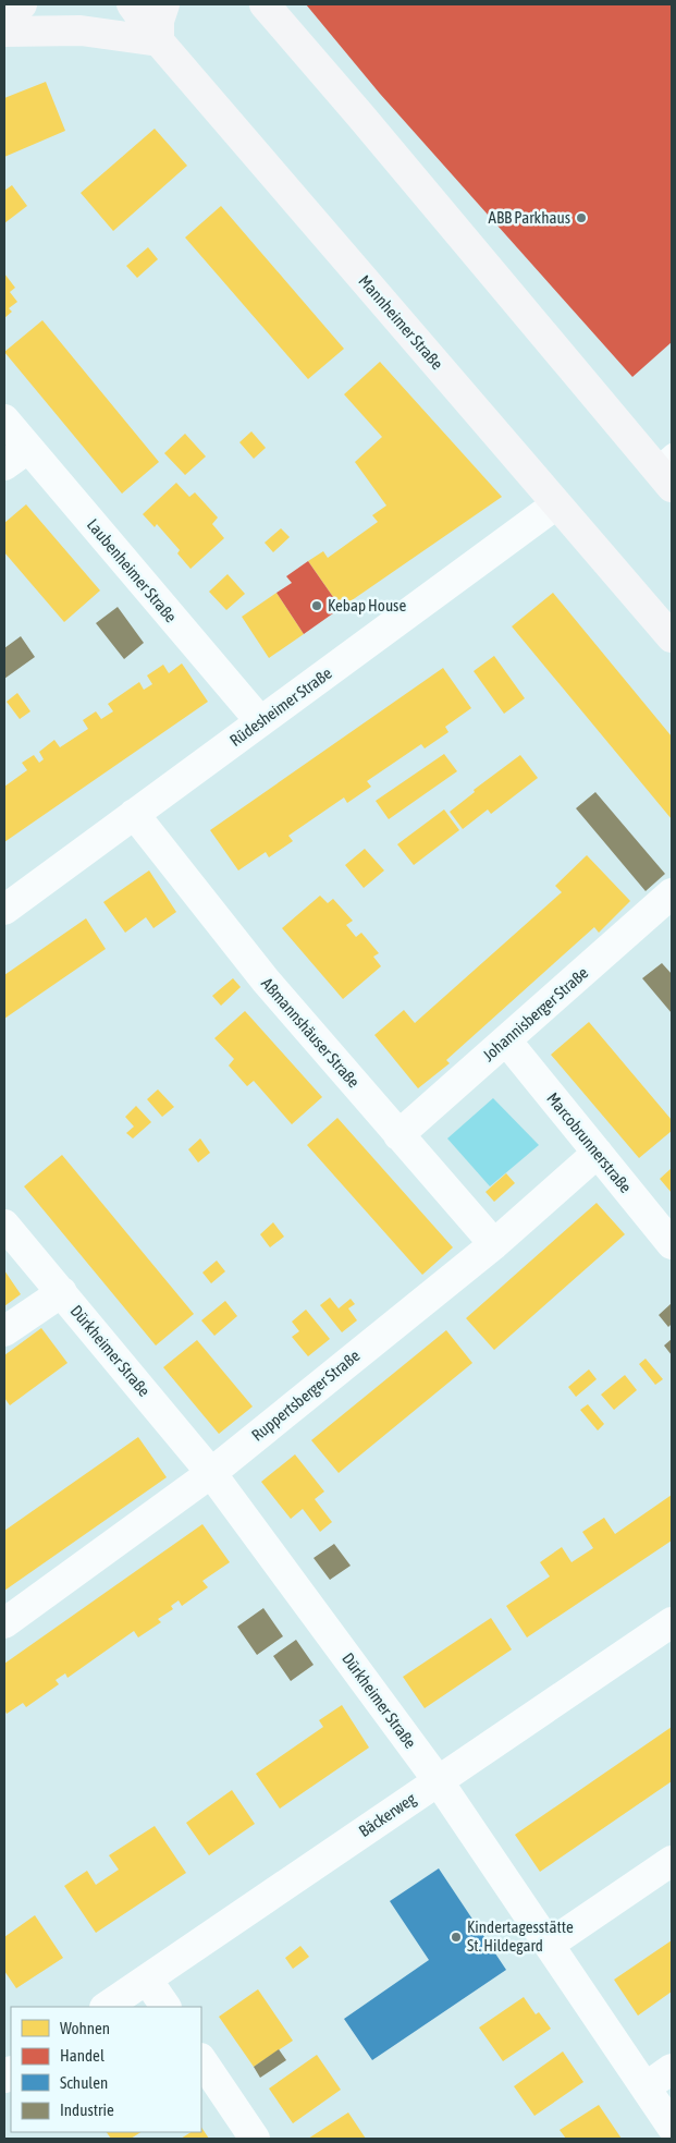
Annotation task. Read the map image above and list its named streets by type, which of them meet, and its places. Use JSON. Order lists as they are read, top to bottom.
{
  "streets": {
    "main road": ["Mannheimer Straße"],
    "street": [
      "Laubenheimer Straße",
      "Rüdesheimer Straße",
      "Johannisberger Straße",
      "Aßmannshäuser Straße",
      "Marcobrunnerstraße",
      "Dürkheimer Straße",
      "Ruppertsberger Straße",
      "Bäckerweg"
    ]
  },
  "crossings": [
    ["Mannheimer Straße", "Rüdesheimer Straße"],
    ["Laubenheimer Straße", "Rüdesheimer Straße"],
    ["Rüdesheimer Straße", "Aßmannshäuser Straße"],
    ["Johannisberger Straße", "Aßmannshäuser Straße"],
    ["Johannisberger Straße", "Marcobrunnerstraße"],
    ["Aßmannshäuser Straße", "Ruppertsberger Straße"],
    ["Marcobrunnerstraße", "Ruppertsberger Straße"],
    ["Dürkheimer Straße", "Ruppertsberger Straße"],
    ["Dürkheimer Straße", "Bäckerweg"]
  ],
  "places": ["ABB Parkhaus", "Kebap House", "Kindertagesstätte St. Hildegard"],
  "legend": [
    "Wohnen",
    "Handel",
    "Schulen",
    "Industrie"
  ]
}
